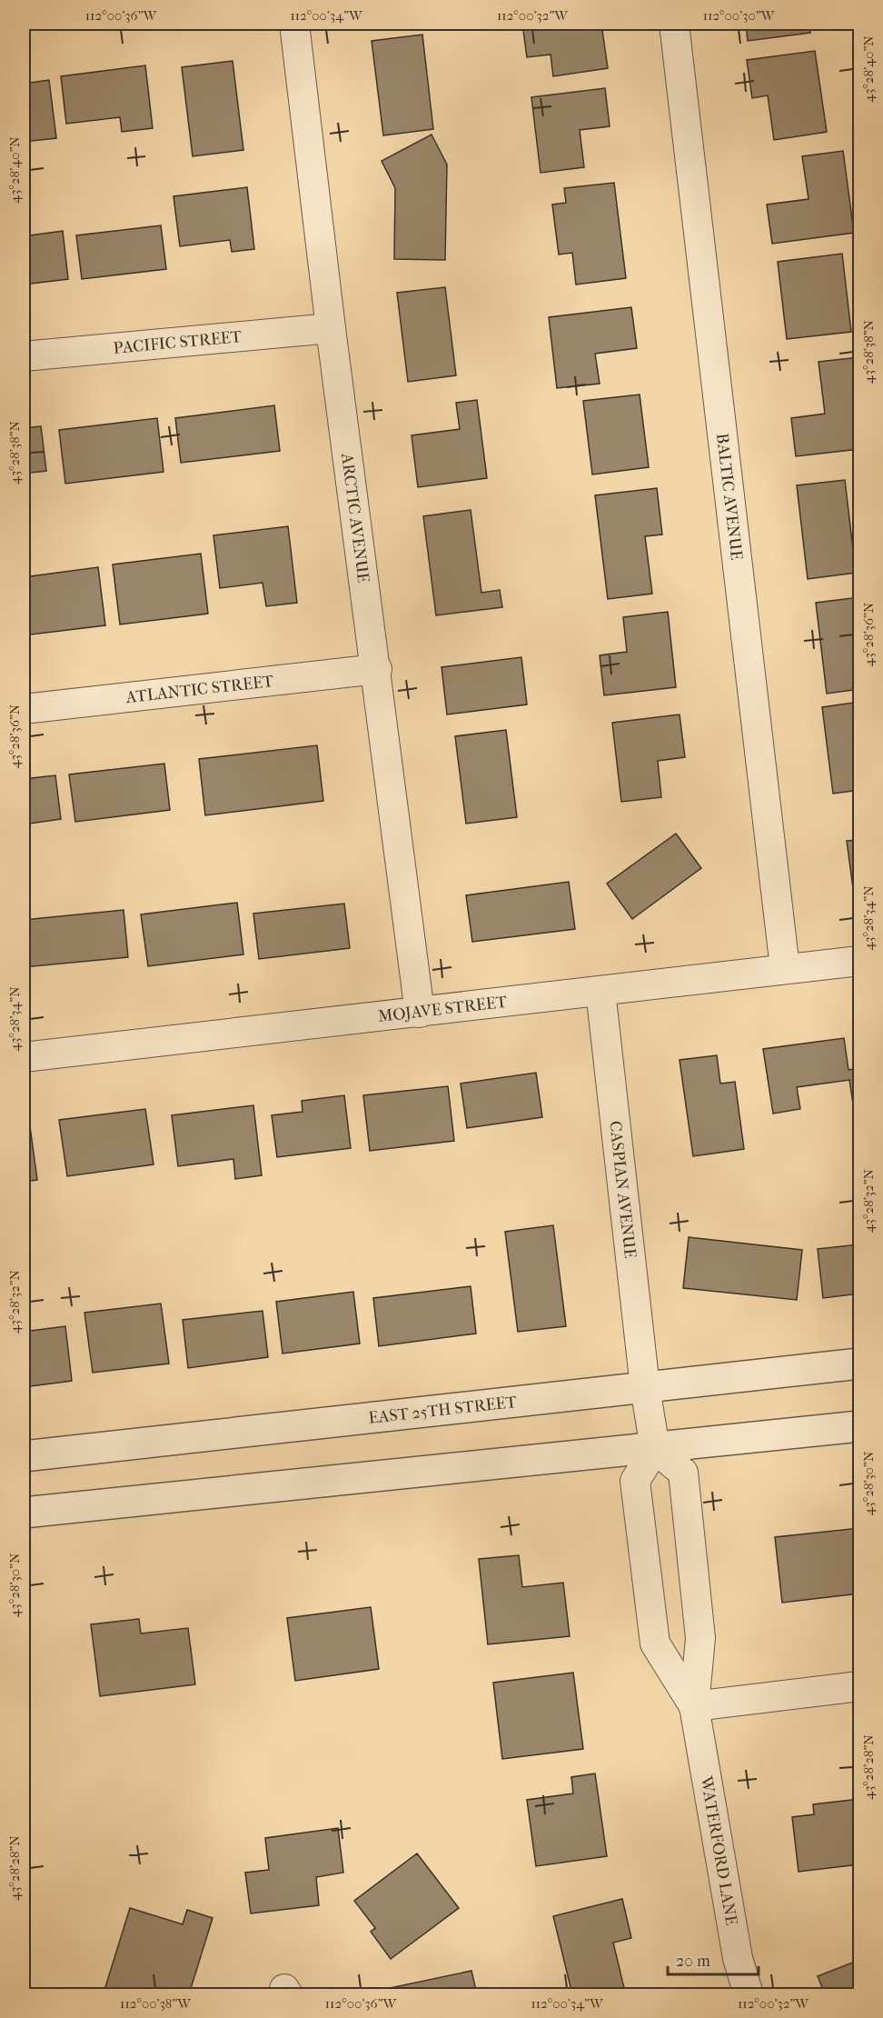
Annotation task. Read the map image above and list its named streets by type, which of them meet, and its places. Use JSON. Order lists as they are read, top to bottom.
{
  "streets": {
    "street": [
      "PACIFIC STREET",
      "BALTIC AVENUE",
      "ARCTIC AVENUE",
      "ATLANTIC STREET",
      "MOJAVE STREET",
      "CASPIAN AVENUE",
      "EAST 25TH STREET",
      "WATERFORD LANE"
    ]
  },
  "crossings": [
    ["PACIFIC STREET", "ARCTIC AVENUE"],
    ["BALTIC AVENUE", "MOJAVE STREET"],
    ["ARCTIC AVENUE", "ATLANTIC STREET"],
    ["ARCTIC AVENUE", "MOJAVE STREET"],
    ["MOJAVE STREET", "CASPIAN AVENUE"],
    ["CASPIAN AVENUE", "EAST 25TH STREET"]
  ],
  "scale_bar": "20 m",
  "coordinates": [
    "112°00'36\"W",
    "112°00'34\"W",
    "112°00'32\"W",
    "112°00'30\"W",
    "43°28'40\"N",
    "43°28'38\"N",
    "43°28'36\"N",
    "43°28'34\"N",
    "43°28'32\"N",
    "43°28'30\"N",
    "43°28'28\"N",
    "112°00'38\"W"
  ]
}
